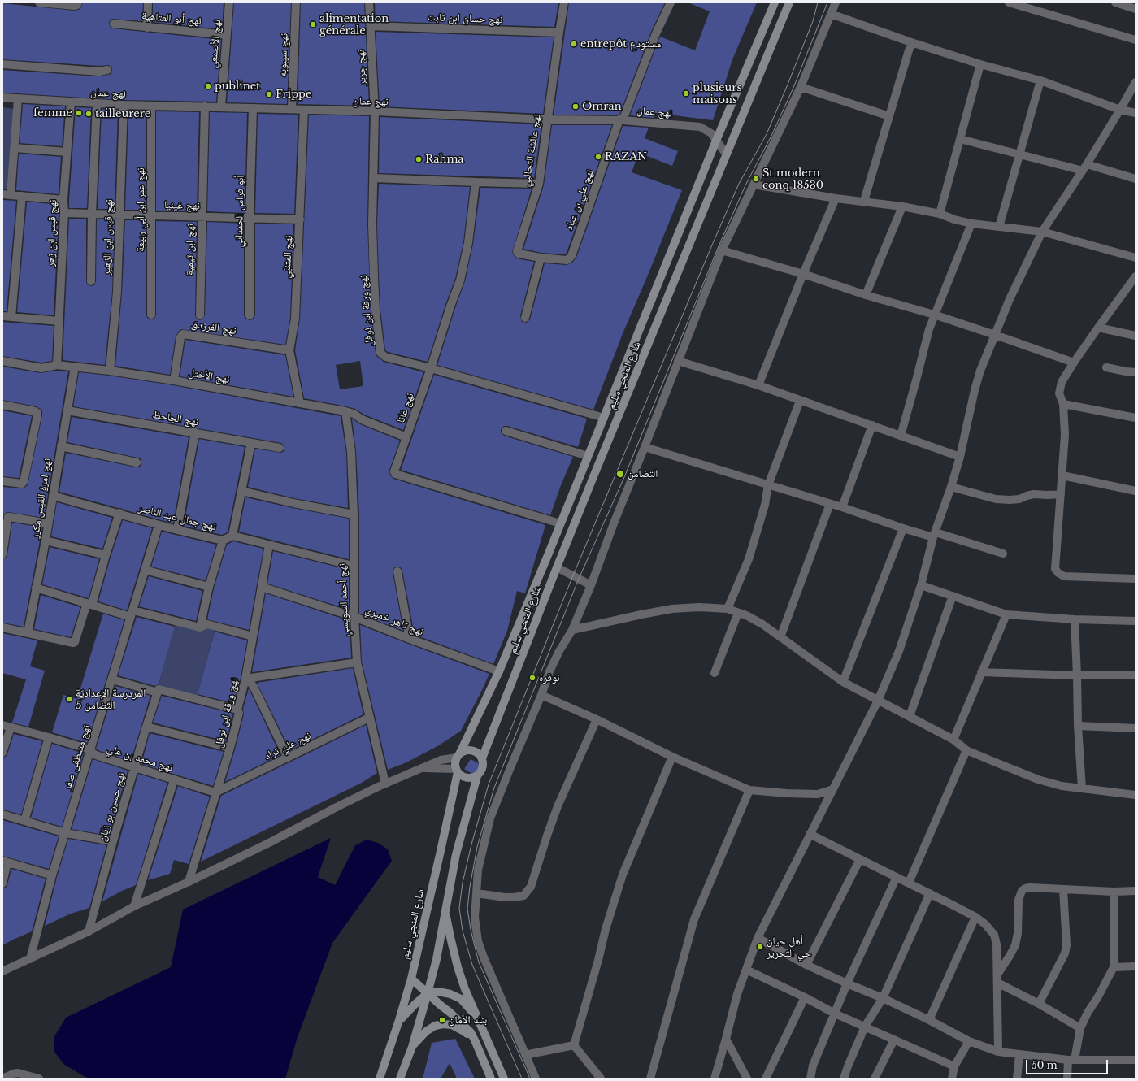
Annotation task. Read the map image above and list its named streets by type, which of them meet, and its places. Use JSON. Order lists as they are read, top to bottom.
{
  "streets": {
    "main road": ["شارع المنجي سليم"],
    "street": [
      "نهج أبو العتاهية",
      "نهج حسان ابن ثابت",
      "نهج الأصمعي",
      "نهج سيبويه",
      "نهج جرير",
      "نهج عمان",
      "نهج عائشة التحالبي",
      "نهج علي بن عياد",
      "نهج غينيا",
      "نهج عمر ابن أبي ربيعة",
      "أبو فراس الحمداني",
      "نهج قيس ابن زهر",
      "نهج قيس ابن الزهير",
      "نهج ابن تيمية",
      "نهج المتنبّي",
      "نهج ورقة ابن نوفل",
      "نهج الفرزدق",
      "نهج الأختل",
      "نهج غانا",
      "نهج الجاحظ",
      "نهج امرؤ القيس مكرر",
      "نهج جمال عبد الناصر",
      "نهج أحمد السويسي",
      "نهج تاهر خميري",
      "نهج عليّ تراد",
      "نهج مصطفى صفر",
      "نهج محمد بن علي",
      "نهج حسين بو زيّان"
    ]
  },
  "crossings": [
    ["نهج أبو العتاهية", "نهج الأصمعي"],
    ["نهج حسان ابن ثابت", "نهج جرير"],
    ["نهج حسان ابن ثابت", "نهج عائشة التحالبي"],
    ["نهج الأصمعي", "نهج عمان"],
    ["نهج سيبويه", "نهج عمان"],
    ["نهج جرير", "نهج عمان"],
    ["نهج جرير", "نهج ورقة ابن نوفل"],
    ["نهج عمان", "نهج عائشة التحالبي"],
    ["نهج عمان", "نهج علي بن عياد"],
    ["نهج عمان", "نهج عمر ابن أبي ربيعة"],
    ["نهج عمان", "أبو فراس الحمداني"],
    ["نهج عمان", "نهج قيس ابن زهر"],
    ["نهج عمان", "نهج قيس ابن الزهير"],
    ["نهج عمان", "نهج ابن تيمية"],
    ["نهج عمان", "نهج المتنبّي"],
    ["نهج عمان", "نهج ورقة ابن نوفل"],
    ["نهج عمان", "شارع المنجي سليم"],
    ["نهج عائشة التحالبي", "نهج علي بن عياد"],
    ["نهج غينيا", "نهج عمر ابن أبي ربيعة"],
    ["نهج غينيا", "أبو فراس الحمداني"],
    ["نهج غينيا", "نهج قيس ابن زهر"],
    ["نهج غينيا", "نهج قيس ابن الزهير"],
    ["نهج غينيا", "نهج ابن تيمية"],
    ["نهج غينيا", "نهج المتنبّي"],
    ["نهج قيس ابن زهر", "نهج الأختل"],
    ["نهج قيس ابن الزهير", "نهج الأختل"],
    ["نهج المتنبّي", "نهج الفرزدق"],
    ["نهج المتنبّي", "نهج الأختل"],
    ["نهج ورقة ابن نوفل", "شارع المنجي سليم"],
    ["نهج ورقة ابن نوفل", "نهج غانا"],
    ["نهج ورقة ابن نوفل", "نهج تاهر خميري"],
    ["نهج ورقة ابن نوفل", "نهج عليّ تراد"],
    ["نهج ورقة ابن نوفل", "نهج محمد بن علي"],
    ["نهج الفرزدق", "نهج الأختل"],
    ["شارع المنجي سليم", "نهج غانا"],
    ["شارع المنجي سليم", "نهج تاهر خميري"],
    ["نهج الأختل", "نهج غانا"],
    ["نهج الأختل", "نهج امرؤ القيس مكرر"],
    ["نهج الأختل", "نهج أحمد السويسي"],
    ["نهج الجاحظ", "نهج امرؤ القيس مكرر"],
    ["نهج امرؤ القيس مكرر", "نهج جمال عبد الناصر"],
    ["نهج جمال عبد الناصر", "نهج مصطفى صفر"],
    ["نهج أحمد السويسي", "نهج تاهر خميري"],
    ["نهج أحمد السويسي", "نهج عليّ تراد"],
    ["نهج عليّ تراد", "نهج محمد بن علي"],
    ["نهج مصطفى صفر", "نهج محمد بن علي"],
    ["نهج محمد بن علي", "نهج حسين بو زيّان"]
  ],
  "places": [
    "alimentation générale",
    "entrepôt مستودع",
    "publinet",
    "plusieurs maisons",
    "Frippe",
    "Omran",
    "femme",
    "tailleurere",
    "RAZAN",
    "Rahma",
    "St modern conq 18530",
    "التضامن",
    "نوقرة",
    "المردرسة الإعداديّة التّضامن 5",
    "أهل حيان حي التحرير",
    "بنك الأمان"
  ],
  "scale_bar": "50 m"
}
